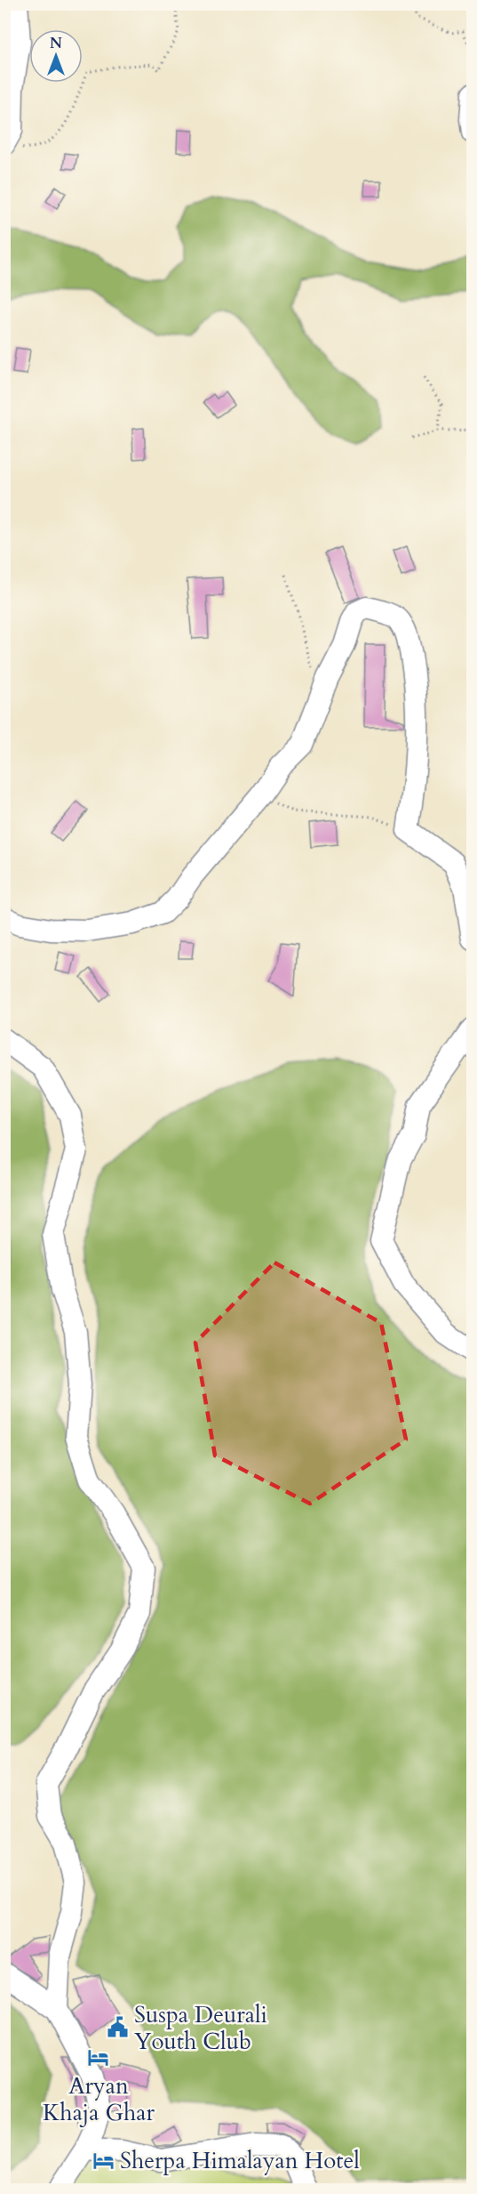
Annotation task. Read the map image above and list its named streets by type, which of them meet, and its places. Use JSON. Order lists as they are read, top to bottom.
{
  "places": {
    "public building": ["Suspa Deurali Youth Club"],
    "hotel": ["Aryan Khaja Ghar", "Sherpa Himalayan Hotel"]
  },
  "north": "top"
}
